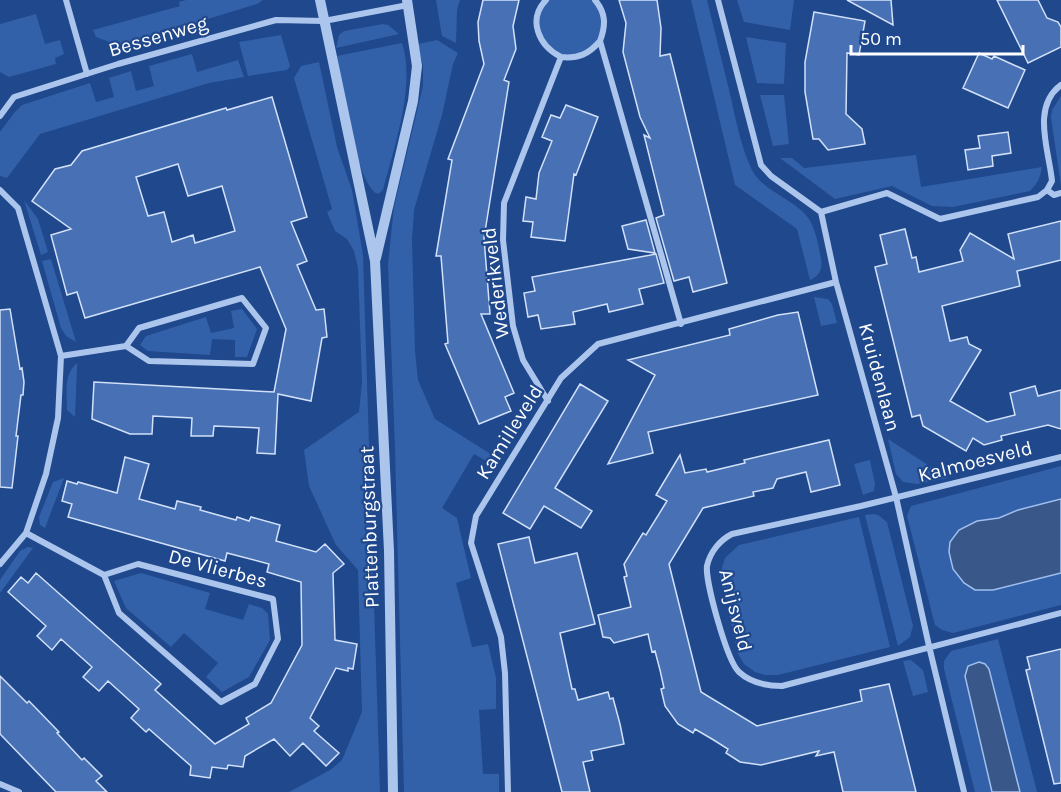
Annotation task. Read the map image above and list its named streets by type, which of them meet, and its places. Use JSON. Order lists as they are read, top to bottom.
{
  "streets": {
    "street": [
      "Bessenweg",
      "Wederikveld",
      "Kruidenlaan",
      "Kamilleveld",
      "Kalmoesveld",
      "Plattenburgstraat",
      "De Vlierbes",
      "Anijsveld"
    ]
  },
  "crossings": [
    ["Bessenweg", "Plattenburgstraat"],
    ["Wederikveld", "Kamilleveld"],
    ["Kruidenlaan", "Kamilleveld"],
    ["Kruidenlaan", "Kalmoesveld"],
    ["Kruidenlaan", "Anijsveld"],
    ["Kalmoesveld", "Anijsveld"]
  ],
  "scale_bar": "50 m"
}
